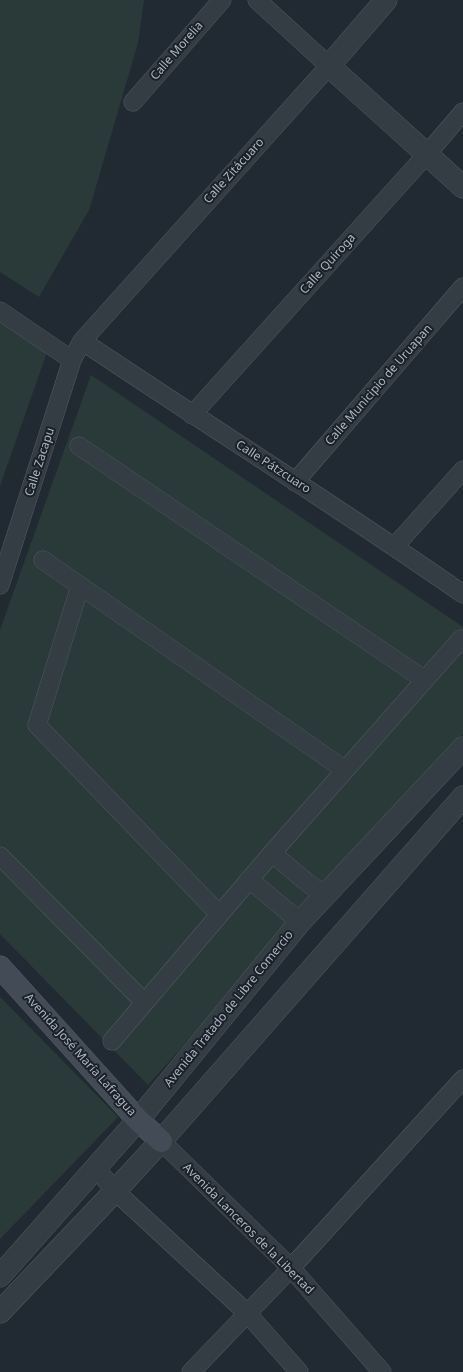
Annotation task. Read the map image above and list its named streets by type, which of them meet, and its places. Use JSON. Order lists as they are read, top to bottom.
{
  "streets": {
    "main road": ["Avenida José María Lafragua"],
    "street": [
      "Calle Morelia",
      "Calle Zitácuaro",
      "Calle Quiroga",
      "Calle Municipio de Uruapan",
      "Calle Zacapu",
      "Calle Pátzcuaro",
      "Avenida Tratado de Libre Comercio",
      "Avenida Lanceros de la Libertad"
    ]
  },
  "crossings": [
    ["Calle Zitácuaro", "Calle Zacapu"],
    ["Calle Zitácuaro", "Calle Pátzcuaro"],
    ["Calle Quiroga", "Calle Pátzcuaro"],
    ["Calle Municipio de Uruapan", "Calle Pátzcuaro"],
    ["Calle Zacapu", "Calle Pátzcuaro"],
    ["Avenida Tratado de Libre Comercio", "Avenida José María Lafragua"],
    ["Avenida José María Lafragua", "Avenida Lanceros de la Libertad"]
  ]
}
